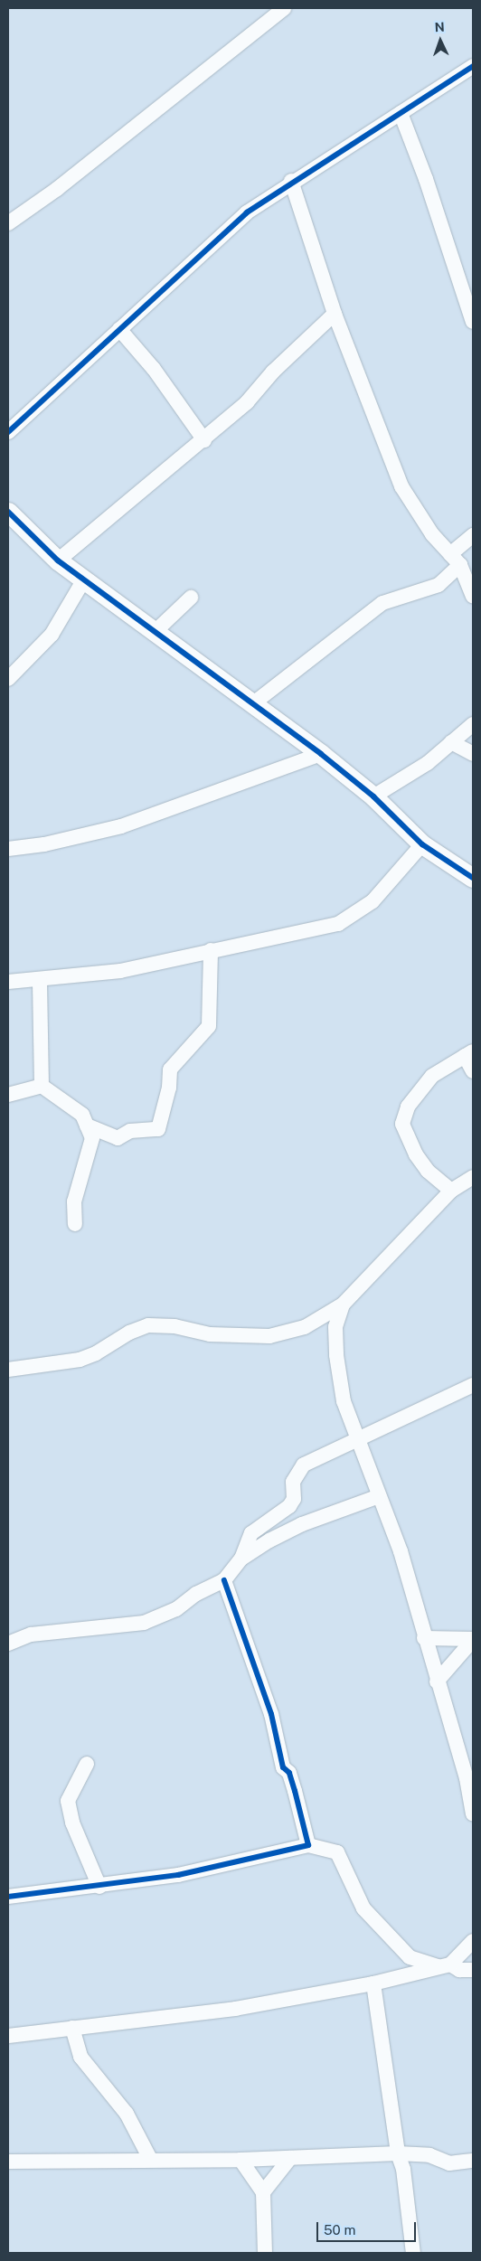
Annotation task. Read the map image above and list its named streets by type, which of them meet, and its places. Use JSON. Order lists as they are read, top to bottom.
{
  "scale_bar": "50 m",
  "north": "top"
}
